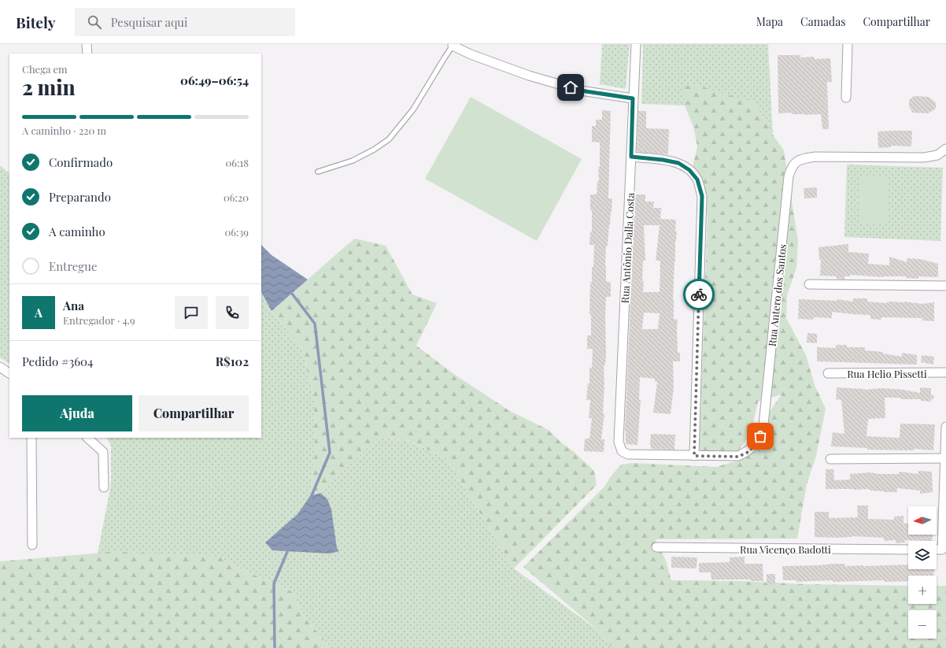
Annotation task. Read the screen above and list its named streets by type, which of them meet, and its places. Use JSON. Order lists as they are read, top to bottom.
{
  "streets": {
    "street": [
      "Rua Antônio Dalla Costa",
      "Rua Antero dos Santos",
      "Rua Helio Pissetti",
      "Rua Vicenço Badotti"
    ]
  },
  "crossings": [
    ["Rua Antônio Dalla Costa", "Rua Antero dos Santos"]
  ],
  "north": "left",
  "page": {
    "header": "Bitely",
    "search": "Pesquisar aqui",
    "nav": ["Mapa", "Camadas", "Compartilhar"],
    "heading": ["2 min", "Chega em", "06:49–06:54"],
    "panel": [
      "Ana",
      "Entregador · 4.9",
      "Pedido #3604",
      "R$102"
    ],
    "bar": "A caminho · 220 m",
    "list": [
      ["Confirmado", "06:18"],
      ["Preparando", "06:20"],
      ["A caminho", "06:39"],
      "Entregue"
    ],
    "round": "A",
    "buttons": ["Ajuda", "Compartilhar"],
    "map_buttons": ["+", "−"]
  }
}
